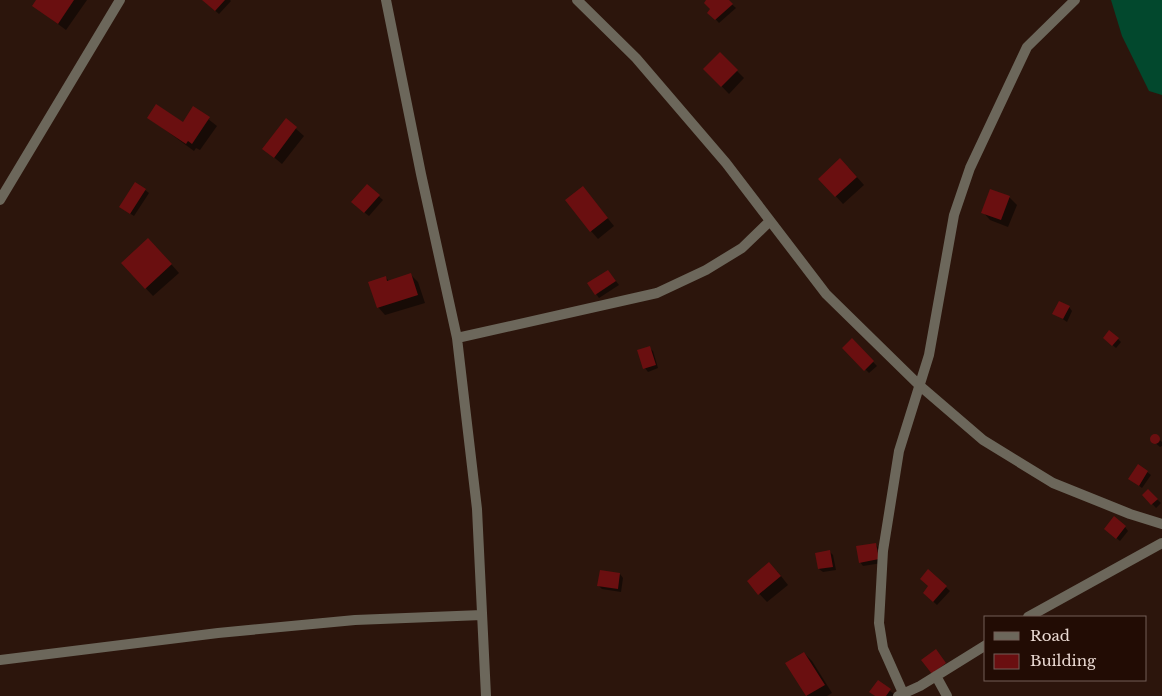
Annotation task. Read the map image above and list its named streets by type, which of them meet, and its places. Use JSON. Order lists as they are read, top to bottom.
{
  "legend": ["Road", "Building"]
}
